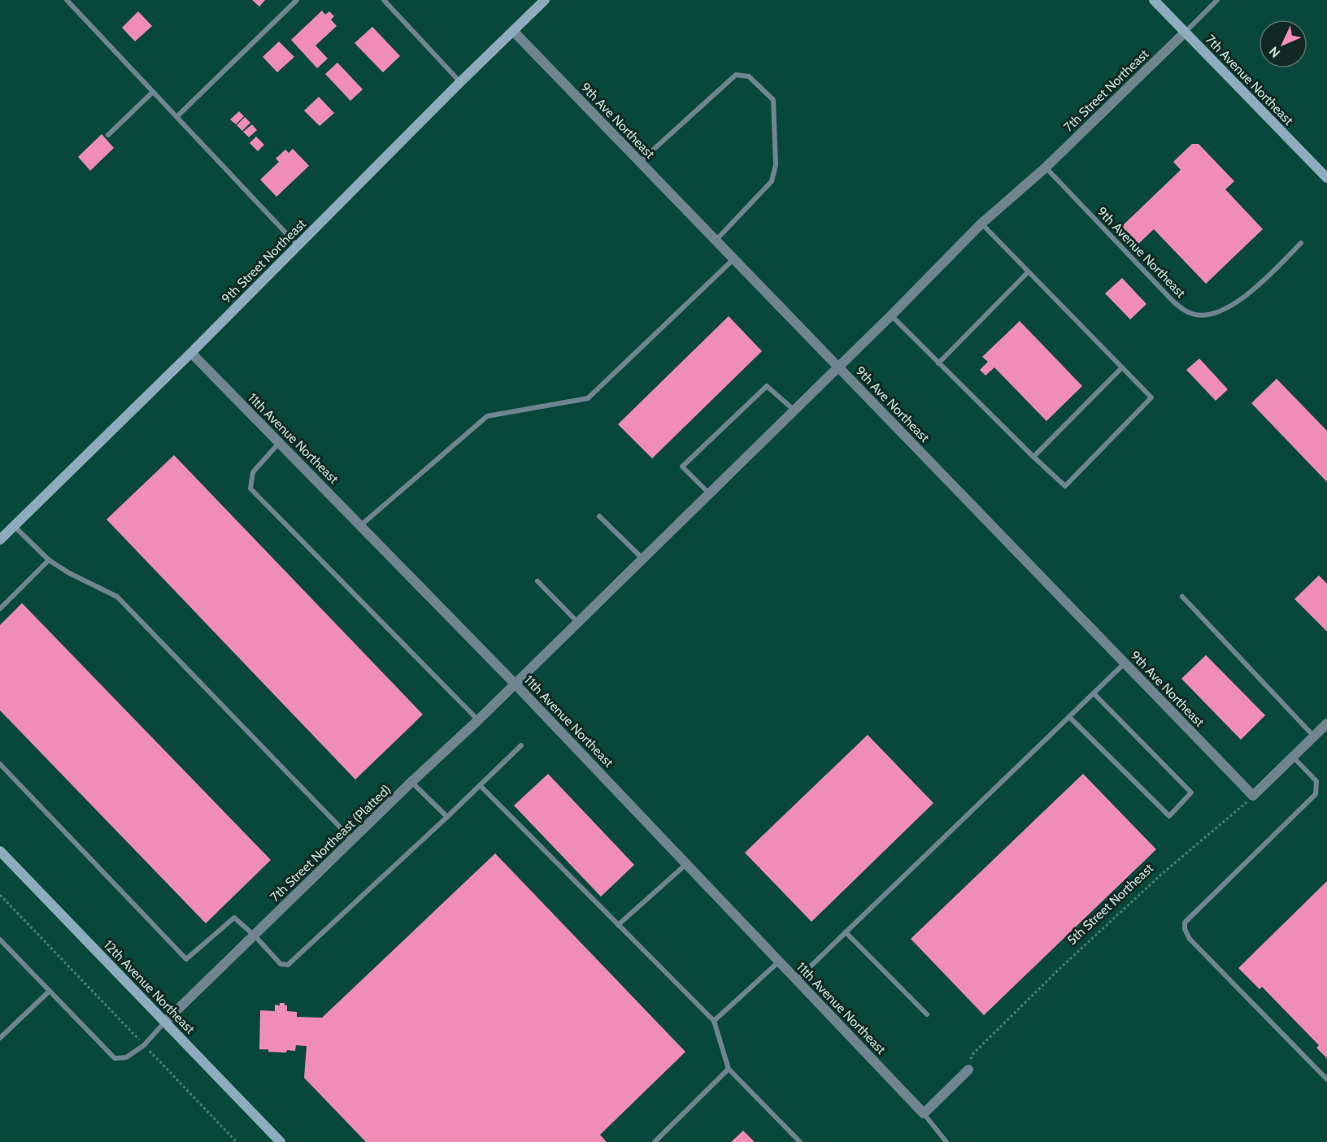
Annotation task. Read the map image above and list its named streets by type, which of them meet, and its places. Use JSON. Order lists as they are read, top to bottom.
{
  "streets": {
    "street": [
      "7th Avenue Northeast",
      "7th Street Northeast",
      "9th Ave Northeast",
      "9th Street Northeast",
      "11th Avenue Northeast",
      "7th Street Northeast (Platted)",
      "12th Avenue Northeast"
    ],
    "lane": ["9th Avenue Northeast"],
    "path": ["5th Street Northeast"]
  },
  "crossings": [
    ["7th Avenue Northeast", "7th Street Northeast"],
    ["7th Street Northeast", "9th Ave Northeast"],
    ["7th Street Northeast", "9th Avenue Northeast"],
    ["7th Street Northeast", "7th Street Northeast (Platted)"],
    ["9th Ave Northeast", "9th Street Northeast"],
    ["9th Ave Northeast", "5th Street Northeast"],
    ["9th Street Northeast", "11th Avenue Northeast"],
    ["11th Avenue Northeast", "7th Street Northeast (Platted)"],
    ["7th Street Northeast (Platted)", "12th Avenue Northeast"]
  ],
  "north": "bottom left"
}
